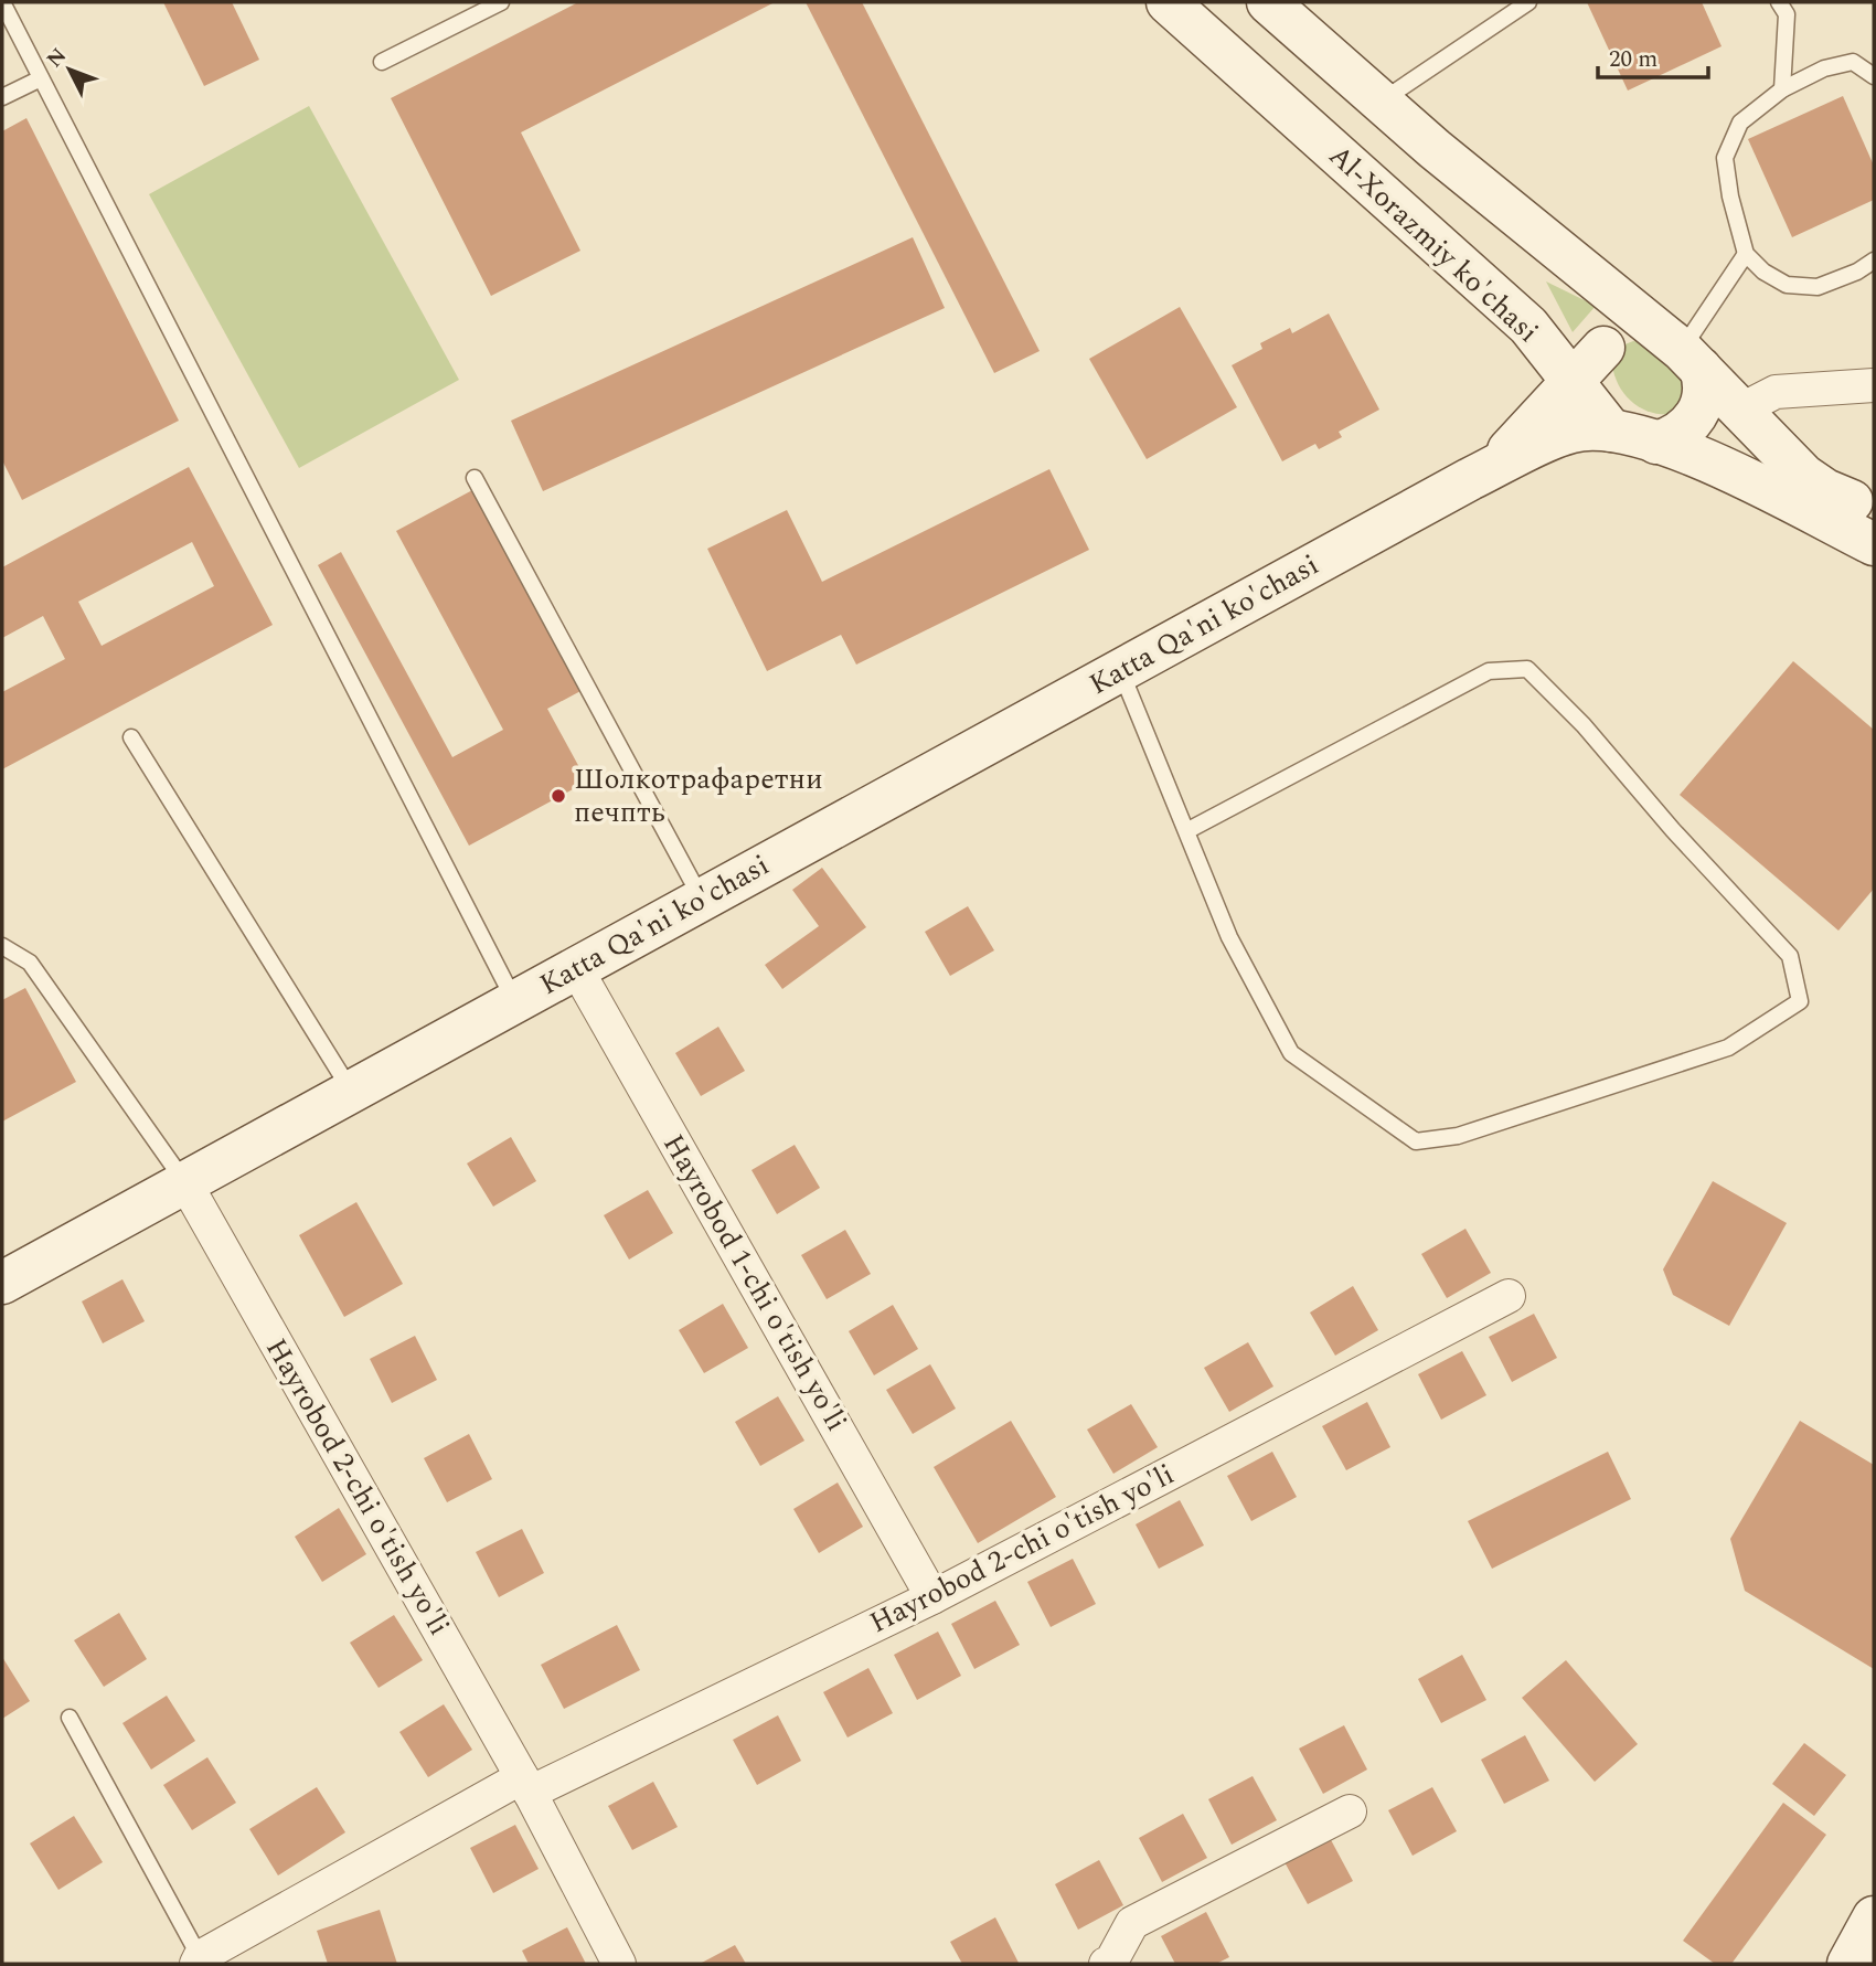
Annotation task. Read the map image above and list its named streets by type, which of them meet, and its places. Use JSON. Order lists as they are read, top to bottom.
{
  "streets": {
    "main road": ["Al-Xorazmiy ko'chasi", "Katta Qa'ni ko'chasi"],
    "street": ["Hayrobod 1-chi o'tish yo'li", "Hayrobod 2-chi o'tish yo'li"]
  },
  "crossings": [
    ["Katta Qa'ni ko'chasi", "Hayrobod 1-chi o'tish yo'li"],
    ["Katta Qa'ni ko'chasi", "Hayrobod 2-chi o'tish yo'li"],
    ["Hayrobod 1-chi o'tish yo'li", "Hayrobod 2-chi o'tish yo'li"]
  ],
  "places": ["Шолкотрафаретни печпть"],
  "scale_bar": "20 m",
  "north": "top left"
}
